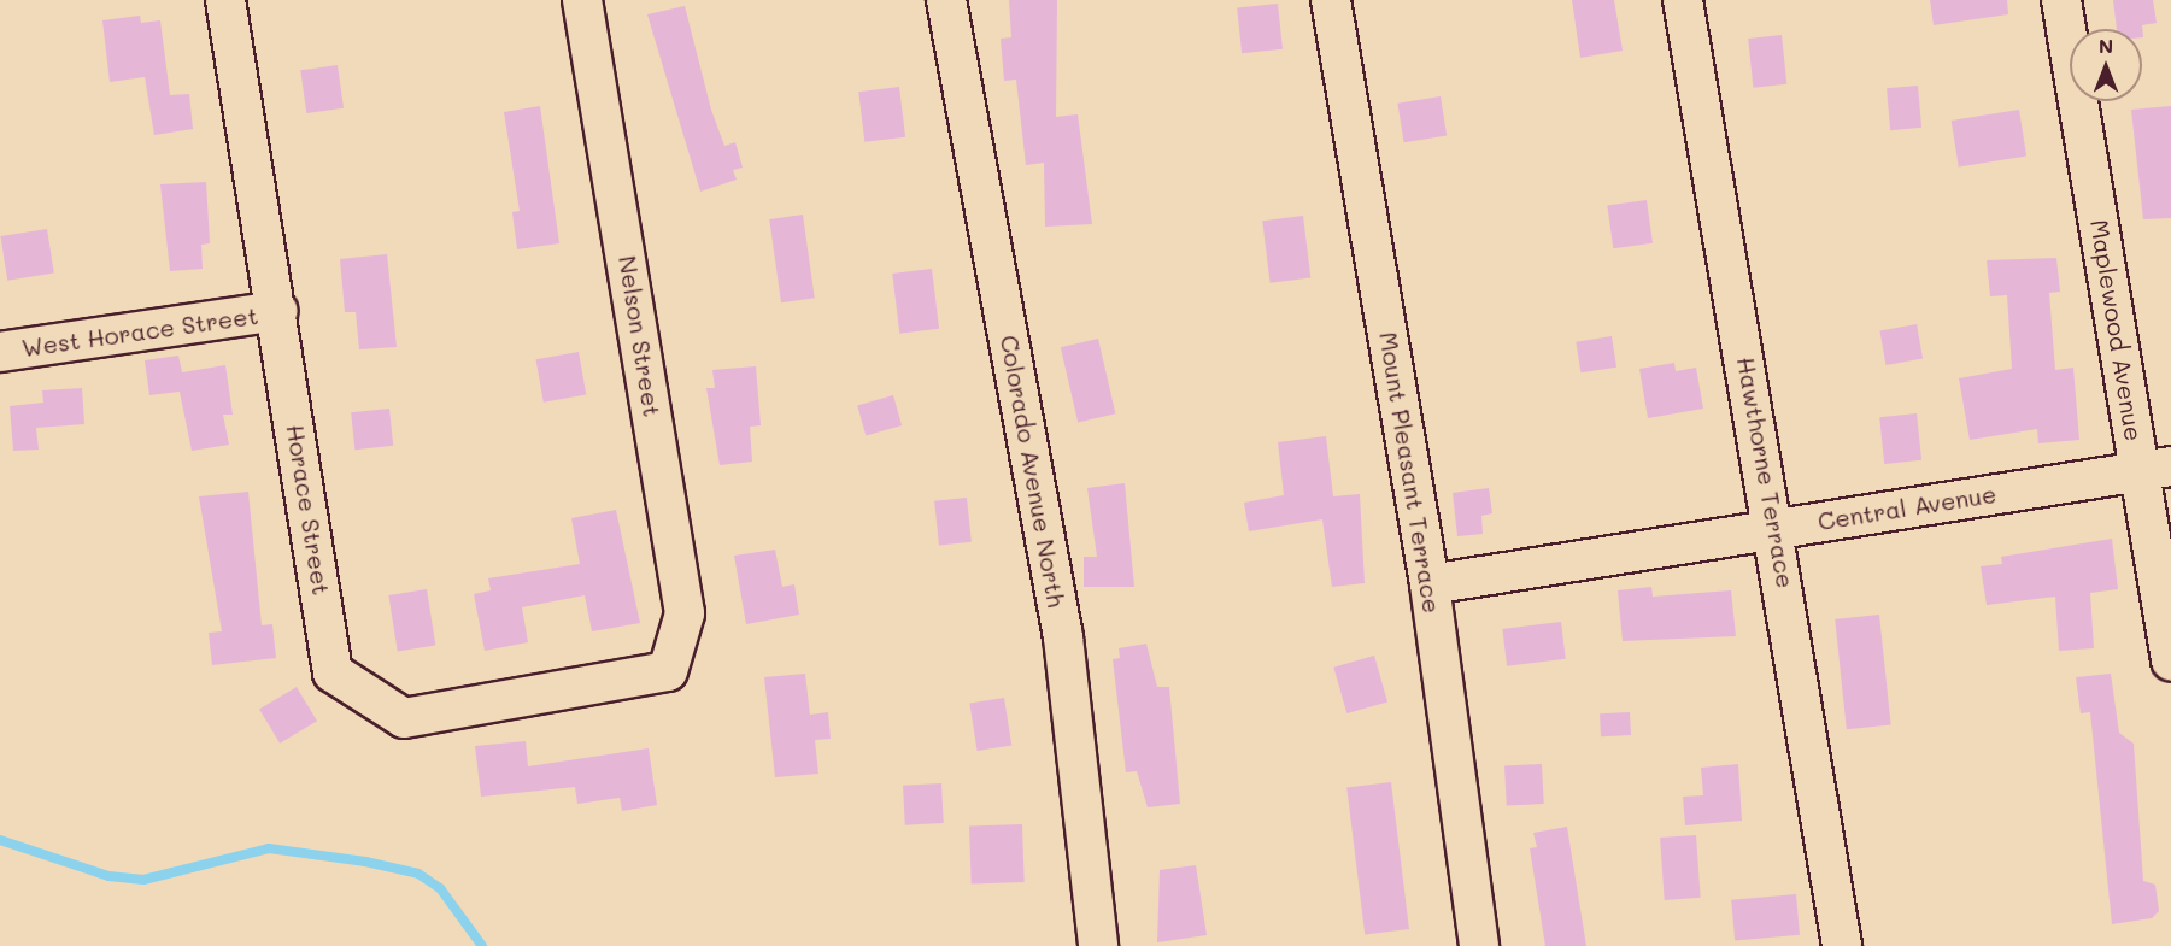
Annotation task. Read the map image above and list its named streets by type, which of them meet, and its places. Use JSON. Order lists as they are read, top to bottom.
{
  "streets": {
    "street": [
      "Maplewood Avenue",
      "West Horace Street",
      "Nelson Street",
      "Colorado Avenue North",
      "Mount Pleasant Terrace",
      "Hawthorne Terrace",
      "Central Avenue",
      "Horace Street"
    ]
  },
  "crossings": [
    ["Maplewood Avenue", "Central Avenue"],
    ["West Horace Street", "Horace Street"],
    ["Nelson Street", "Horace Street"],
    ["Mount Pleasant Terrace", "Central Avenue"],
    ["Hawthorne Terrace", "Central Avenue"]
  ],
  "north": "top"
}
